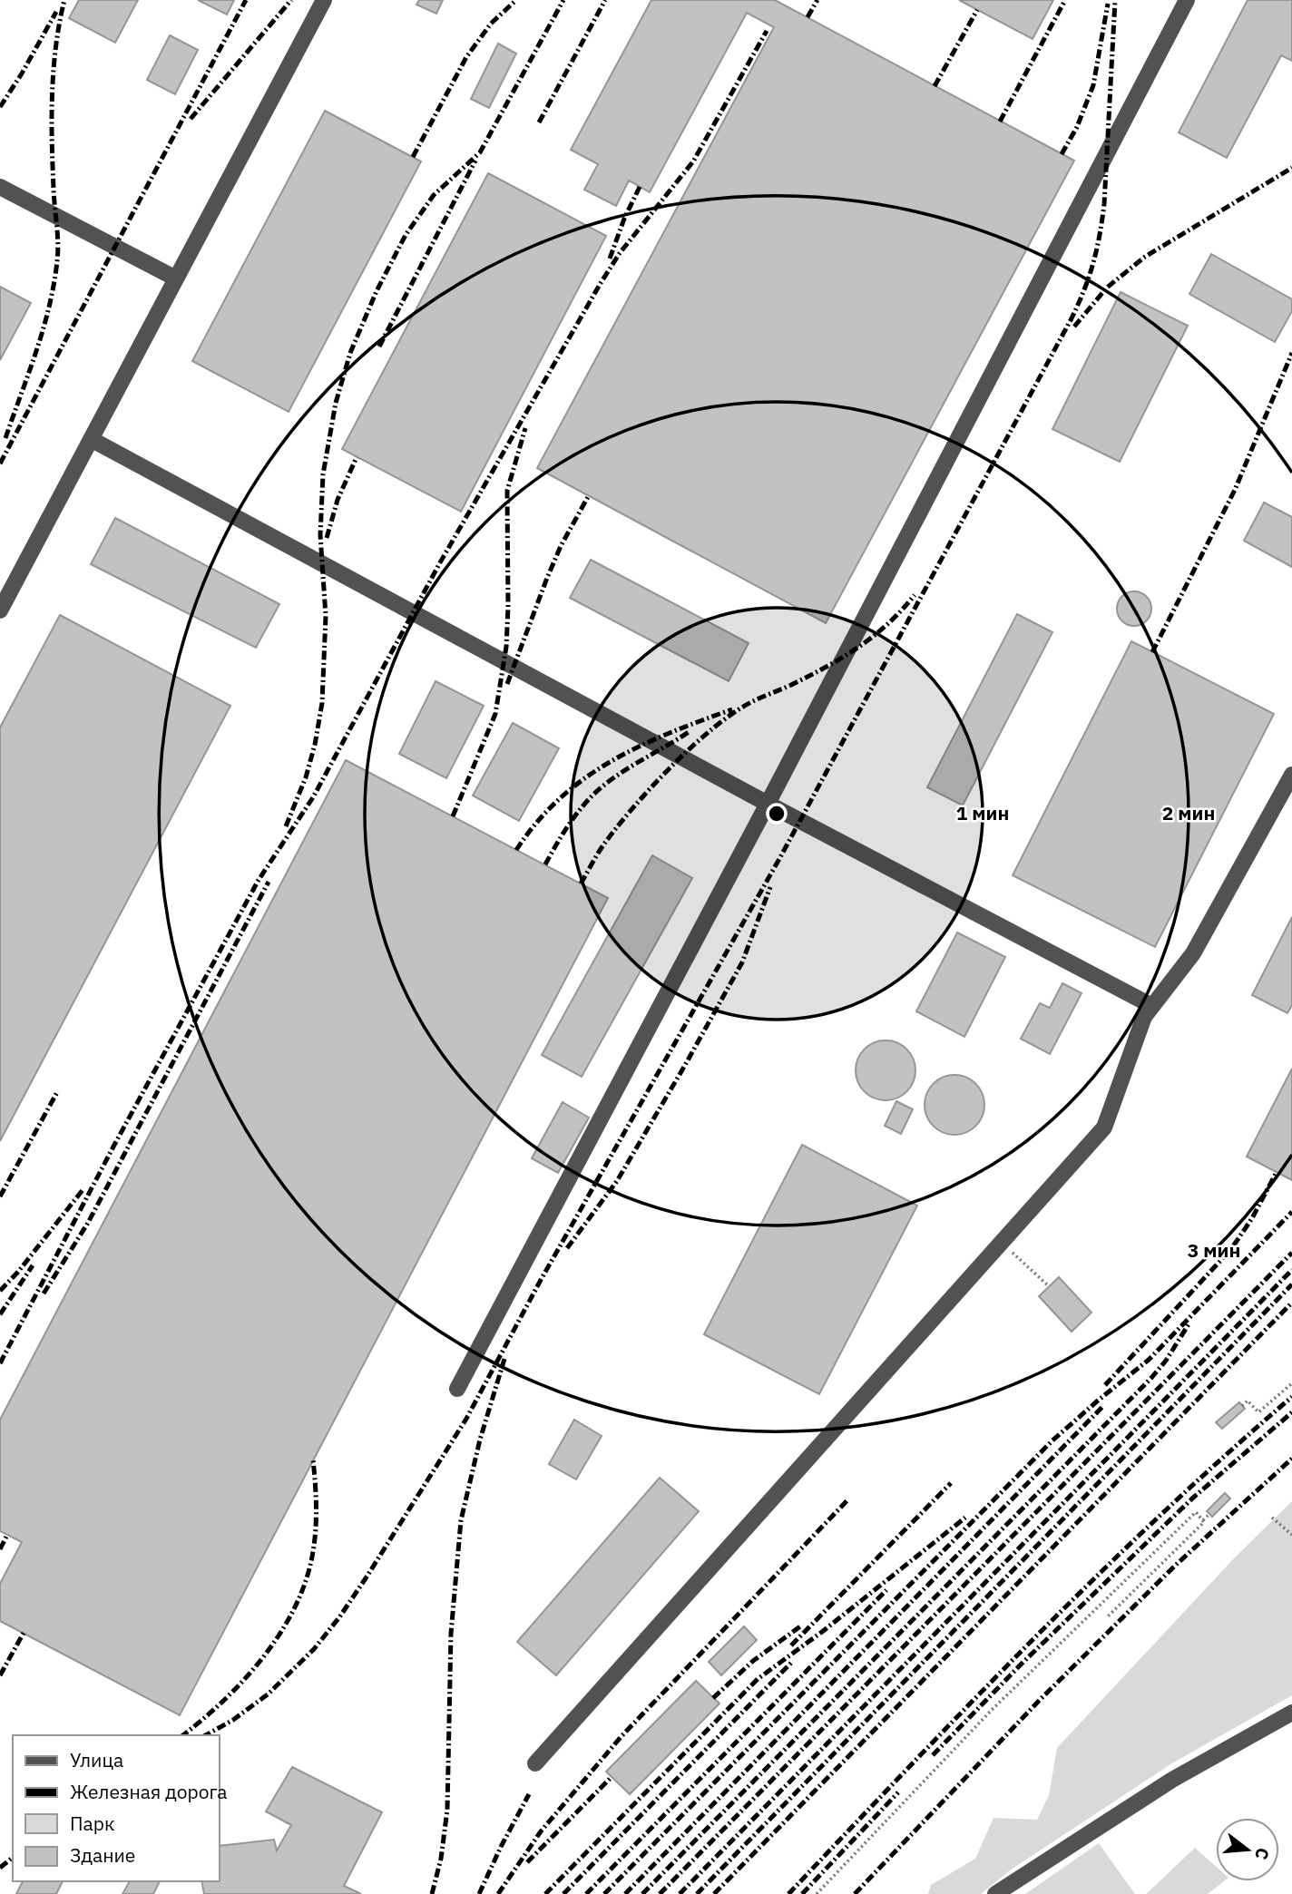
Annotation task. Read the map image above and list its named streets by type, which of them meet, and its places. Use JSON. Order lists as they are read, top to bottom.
{
  "legend": [
    "Улица",
    "Железная дорога",
    "Парк",
    "Здание"
  ],
  "north": "right",
  "rings": ["1 мин", "2 мин", "3 мин"]
}
